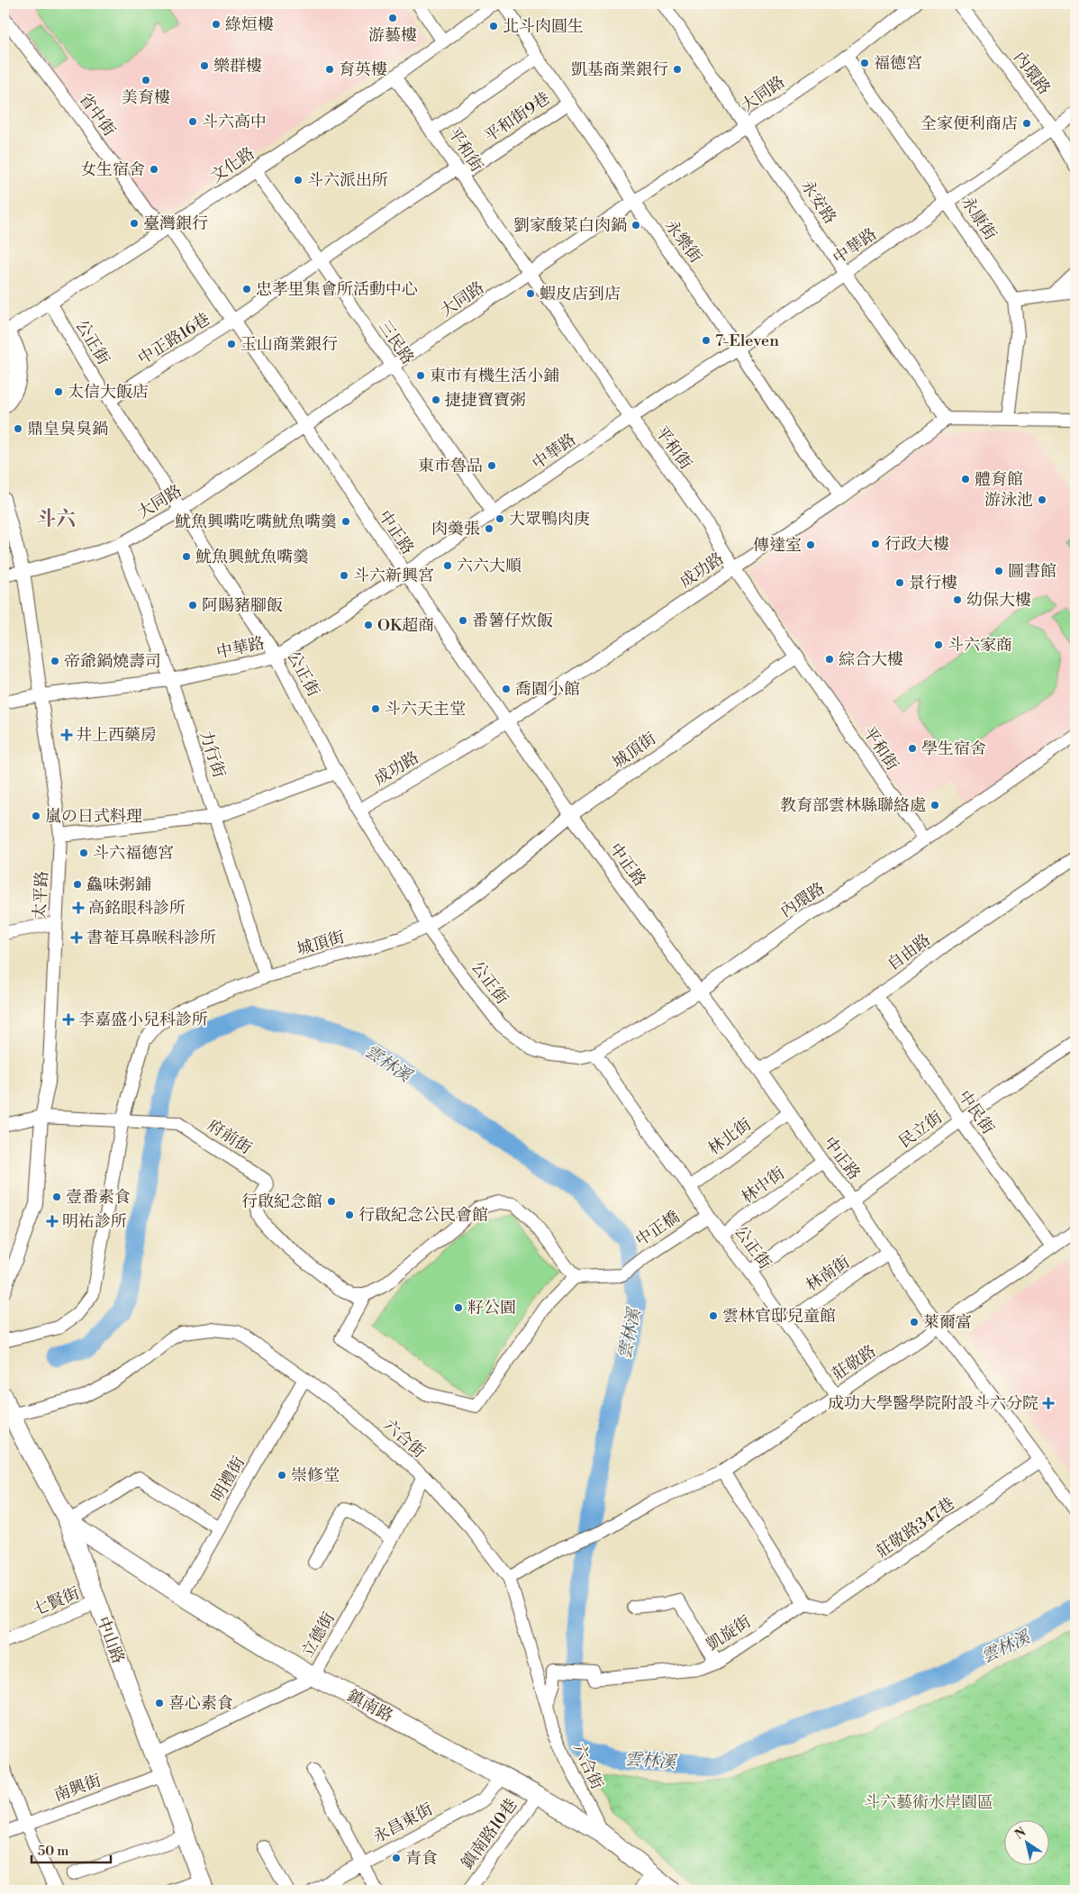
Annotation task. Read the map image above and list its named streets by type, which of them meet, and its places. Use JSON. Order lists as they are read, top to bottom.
{
  "streets": {
    "street": [
      "內環路",
      "大同路",
      "省中街",
      "平和街9巷",
      "平和街",
      "文化路",
      "永安路",
      "永康街",
      "永樂街",
      "中華路",
      "中正路16巷",
      "公正街",
      "三民路",
      "中正路",
      "成功路",
      "城頂街",
      "力行街",
      "太平路",
      "自由路",
      "中民街",
      "民立街",
      "府前街",
      "林北街",
      "林中街",
      "中正橋",
      "林南街",
      "莊敬路",
      "六合街",
      "明禮街",
      "莊敬路347巷",
      "七賢街",
      "凱旋街",
      "立德街",
      "中山路",
      "鎮南路",
      "南興街",
      "永昌東街",
      "鎮南路10巷"
    ]
  },
  "crossings": [
    ["內環路", "平和街"],
    ["內環路", "中華路"],
    ["內環路", "公正街"],
    ["內環路", "中正路"],
    ["大同路", "平和街"],
    ["大同路", "永安路"],
    ["大同路", "永康街"],
    ["大同路", "永樂街"],
    ["大同路", "公正街"],
    ["大同路", "三民路"],
    ["大同路", "中正路"],
    ["大同路", "力行街"],
    ["大同路", "太平路"],
    ["省中街", "文化路"],
    ["省中街", "中正路"],
    ["平和街9巷", "平和街"],
    ["平和街9巷", "永樂街"],
    ["平和街9巷", "中正路16巷"],
    ["平和街9巷", "三民路"],
    ["平和街", "文化路"],
    ["平和街", "中華路"],
    ["平和街", "成功路"],
    ["平和街", "城頂街"],
    ["文化路", "公正街"],
    ["文化路", "三民路"],
    ["文化路", "中正路"],
    ["永安路", "中華路"],
    ["永安路", "成功路"],
    ["永康街", "中華路"],
    ["永樂街", "中華路"],
    ["永樂街", "成功路"],
    ["中華路", "公正街"],
    ["中華路", "三民路"],
    ["中華路", "中正路"],
    ["中華路", "力行街"],
    ["中華路", "太平路"],
    ["中正路16巷", "公正街"],
    ["中正路16巷", "三民路"],
    ["中正路16巷", "中正路"],
    ["公正街", "成功路"],
    ["公正街", "城頂街"],
    ["公正街", "民立街"],
    ["公正街", "林北街"],
    ["公正街", "林中街"],
    ["公正街", "中正橋"],
    ["公正街", "林南街"],
    ["公正街", "莊敬路"],
    ["中正路", "成功路"],
    ["中正路", "城頂街"],
    ["中正路", "自由路"],
    ["中正路", "民立街"],
    ["中正路", "林北街"],
    ["中正路", "林中街"],
    ["中正路", "林南街"],
    ["中正路", "莊敬路"],
    ["中正路", "莊敬路347巷"],
    ["城頂街", "力行街"],
    ["城頂街", "府前街"],
    ["太平路", "府前街"],
    ["自由路", "中民街"],
    ["中民街", "民立街"],
    ["中民街", "莊敬路"],
    ["莊敬路", "六合街"],
    ["六合街", "明禮街"],
    ["六合街", "凱旋街"],
    ["六合街", "立德街"],
    ["六合街", "中山路"],
    ["六合街", "鎮南路"],
    ["明禮街", "鎮南路"],
    ["莊敬路347巷", "凱旋街"],
    ["七賢街", "中山路"],
    ["立德街", "中山路"],
    ["立德街", "鎮南路"],
    ["中山路", "鎮南路"],
    ["中山路", "南興街"],
    ["鎮南路", "永昌東街"],
    ["鎮南路", "鎮南路10巷"]
  ],
  "districts": ["斗六"],
  "water": ["雲林溪"],
  "parks": ["斗六藝術水岸園區"],
  "places": {
    "other": [
      "游藝樓",
      "綠烜樓",
      "北斗肉圓生",
      "福德宮",
      "樂群樓",
      "育英樓",
      "凱基商業銀行",
      "美育樓",
      "斗六高中",
      "全家便利商店",
      "女生宿舍",
      "斗六派出所",
      "臺灣銀行",
      "劉家酸菜白肉鍋",
      "忠孝里集會所活動中心",
      "蝦皮店到店",
      "7-Eleven",
      "玉山商業銀行",
      "東市有機生活小鋪",
      "太信大飯店",
      "捷捷寶寶粥",
      "鼎皇臭臭鍋",
      "東市魯品",
      "體育館",
      "游泳池",
      "大眾鴨肉庚",
      "魷魚興嘴吃嘴魷魚嘴羹",
      "肉羮張",
      "行政大樓",
      "傳達室",
      "魷魚興魷魚嘴羹",
      "六六大順",
      "圖書館",
      "斗六新興宮",
      "景行樓",
      "幼保大樓",
      "阿賜豬腳飯",
      "番薯仔炊飯",
      "OK超商",
      "斗六家商",
      "綜合大樓",
      "帝爺鍋燒壽司",
      "喬園小館",
      "斗六天主堂",
      "學生宿舍",
      "教育部雲林縣聯絡處",
      "嵐の日式料理",
      "斗六福德宮",
      "鱻味粥鋪",
      "壹番素食",
      "行啟紀念館",
      "行啟紀念公民會館",
      "籽公園",
      "雲林官邸兒童館",
      "萊爾富",
      "崇修堂",
      "喜心素食",
      "青食"
    ],
    "health": [
      "井上西藥房",
      "高銘眼科診所",
      "書菴耳鼻喉科診所",
      "李嘉盛小兒科診所",
      "明祐診所",
      "成功大學醫學院附設斗六分院"
    ]
  },
  "scale_bar": "50 m",
  "north": "top left"
}
